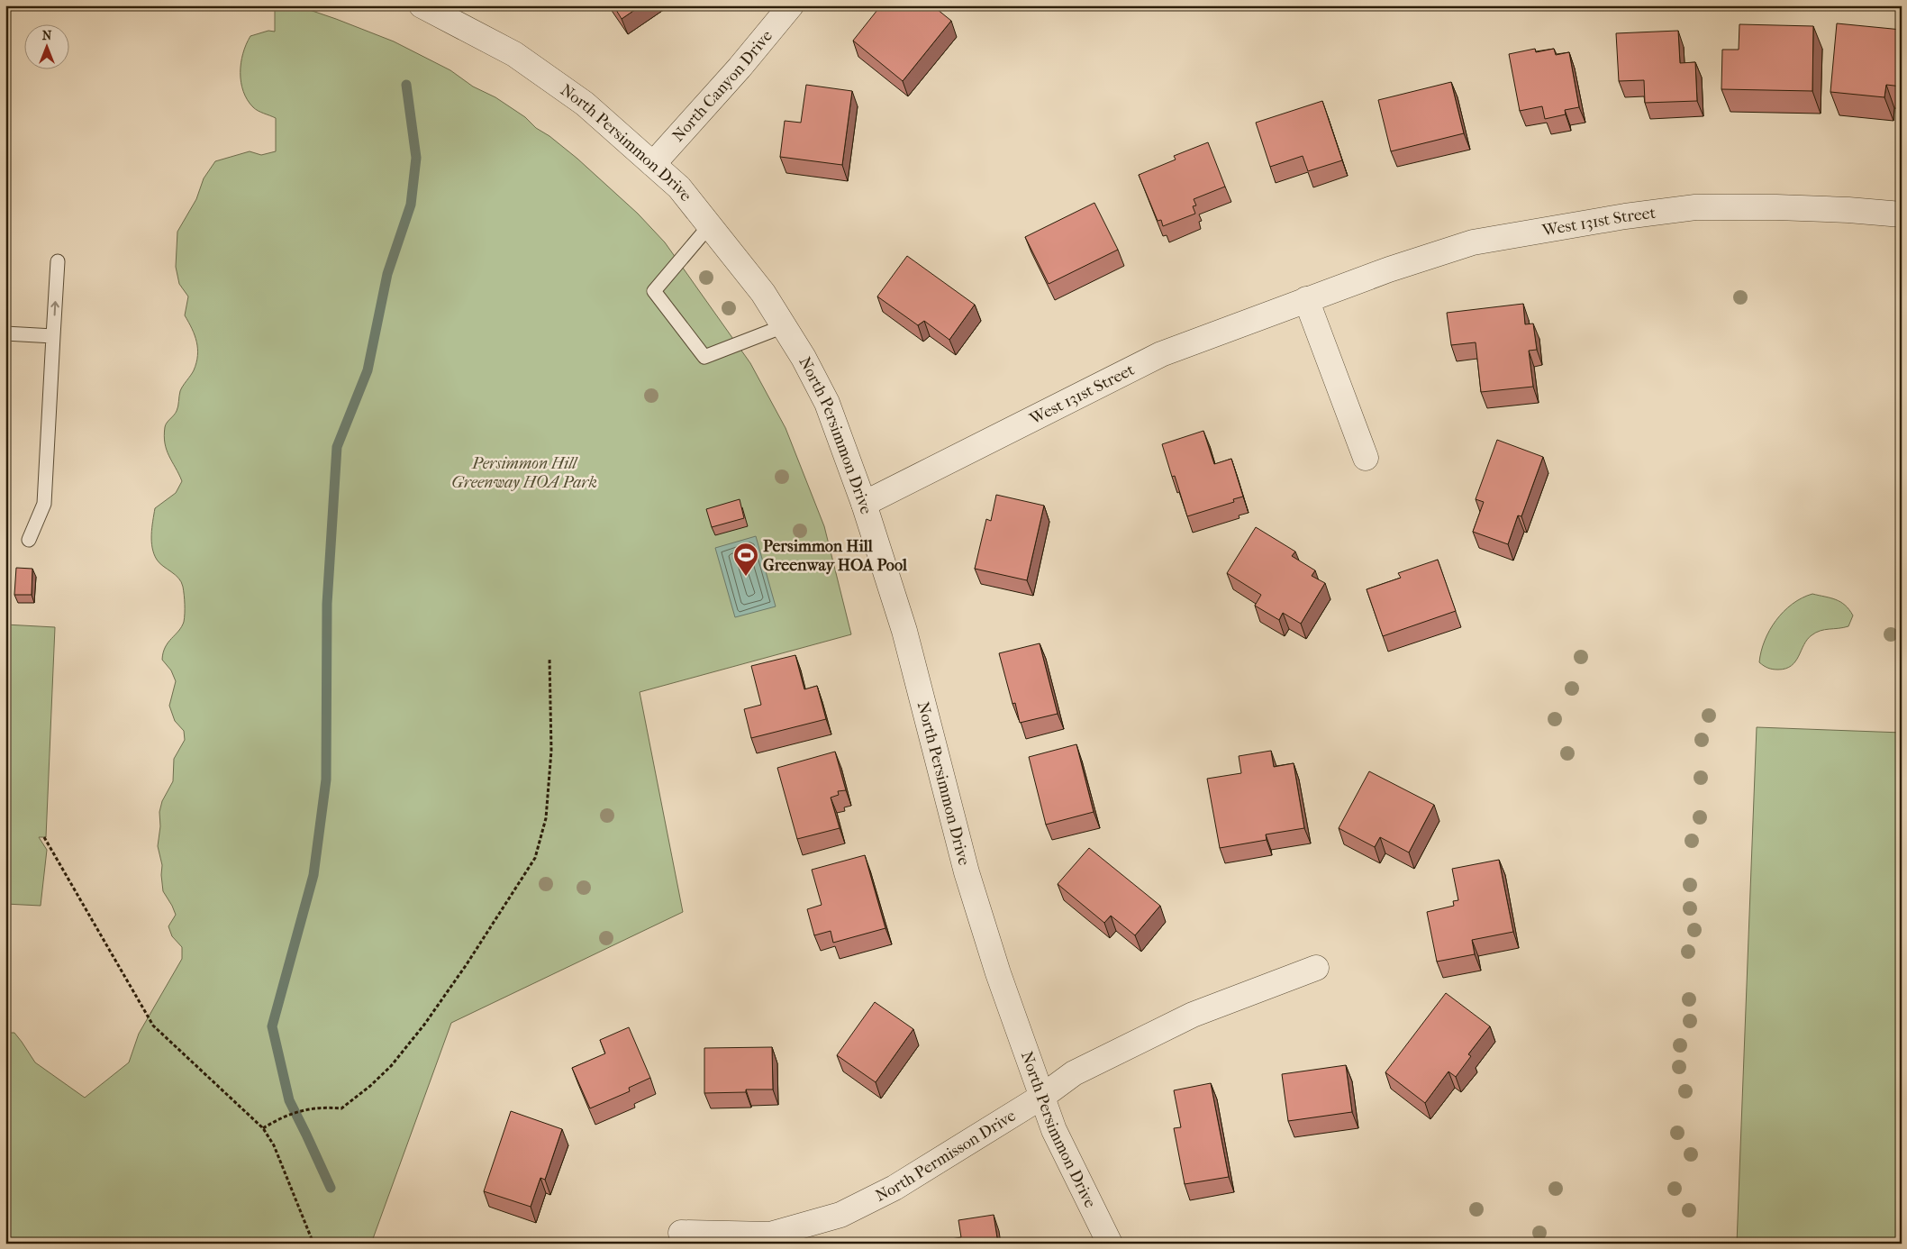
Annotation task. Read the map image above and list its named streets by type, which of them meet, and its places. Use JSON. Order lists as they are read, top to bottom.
{
  "streets": {
    "street": [
      "North Canyon Drive",
      "North Persimmon Drive",
      "West 131st Street",
      "North Permisson Drive"
    ]
  },
  "crossings": [
    ["North Canyon Drive", "North Persimmon Drive"],
    ["North Persimmon Drive", "West 131st Street"],
    ["North Persimmon Drive", "North Permisson Drive"]
  ],
  "parks": ["Persimmon Hill Greenway HOA Park"],
  "places": {
    "sports": ["Persimmon Hill Greenway HOA Pool"]
  },
  "north": "top"
}
